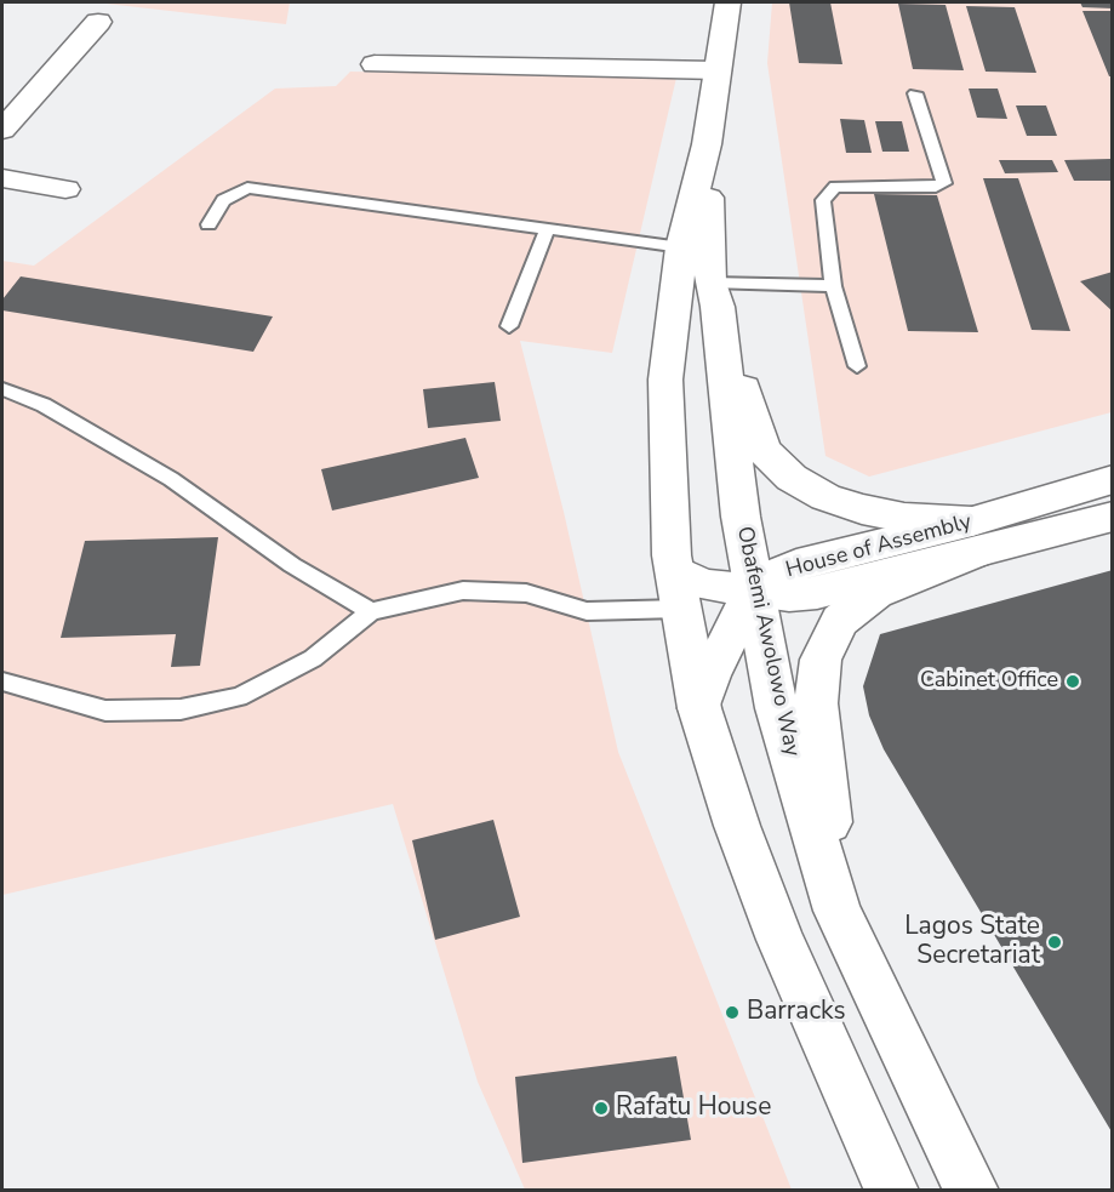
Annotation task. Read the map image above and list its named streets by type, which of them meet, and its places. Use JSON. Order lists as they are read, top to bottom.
{
  "streets": {
    "main road": ["House of Assembly", "Obafemi Awolowo Way"]
  },
  "crossings": [
    ["House of Assembly", "Obafemi Awolowo Way"]
  ],
  "places": [
    "Cabinet Office",
    "Lagos State Secretariat",
    "Barracks",
    "Rafatu House"
  ]
}
